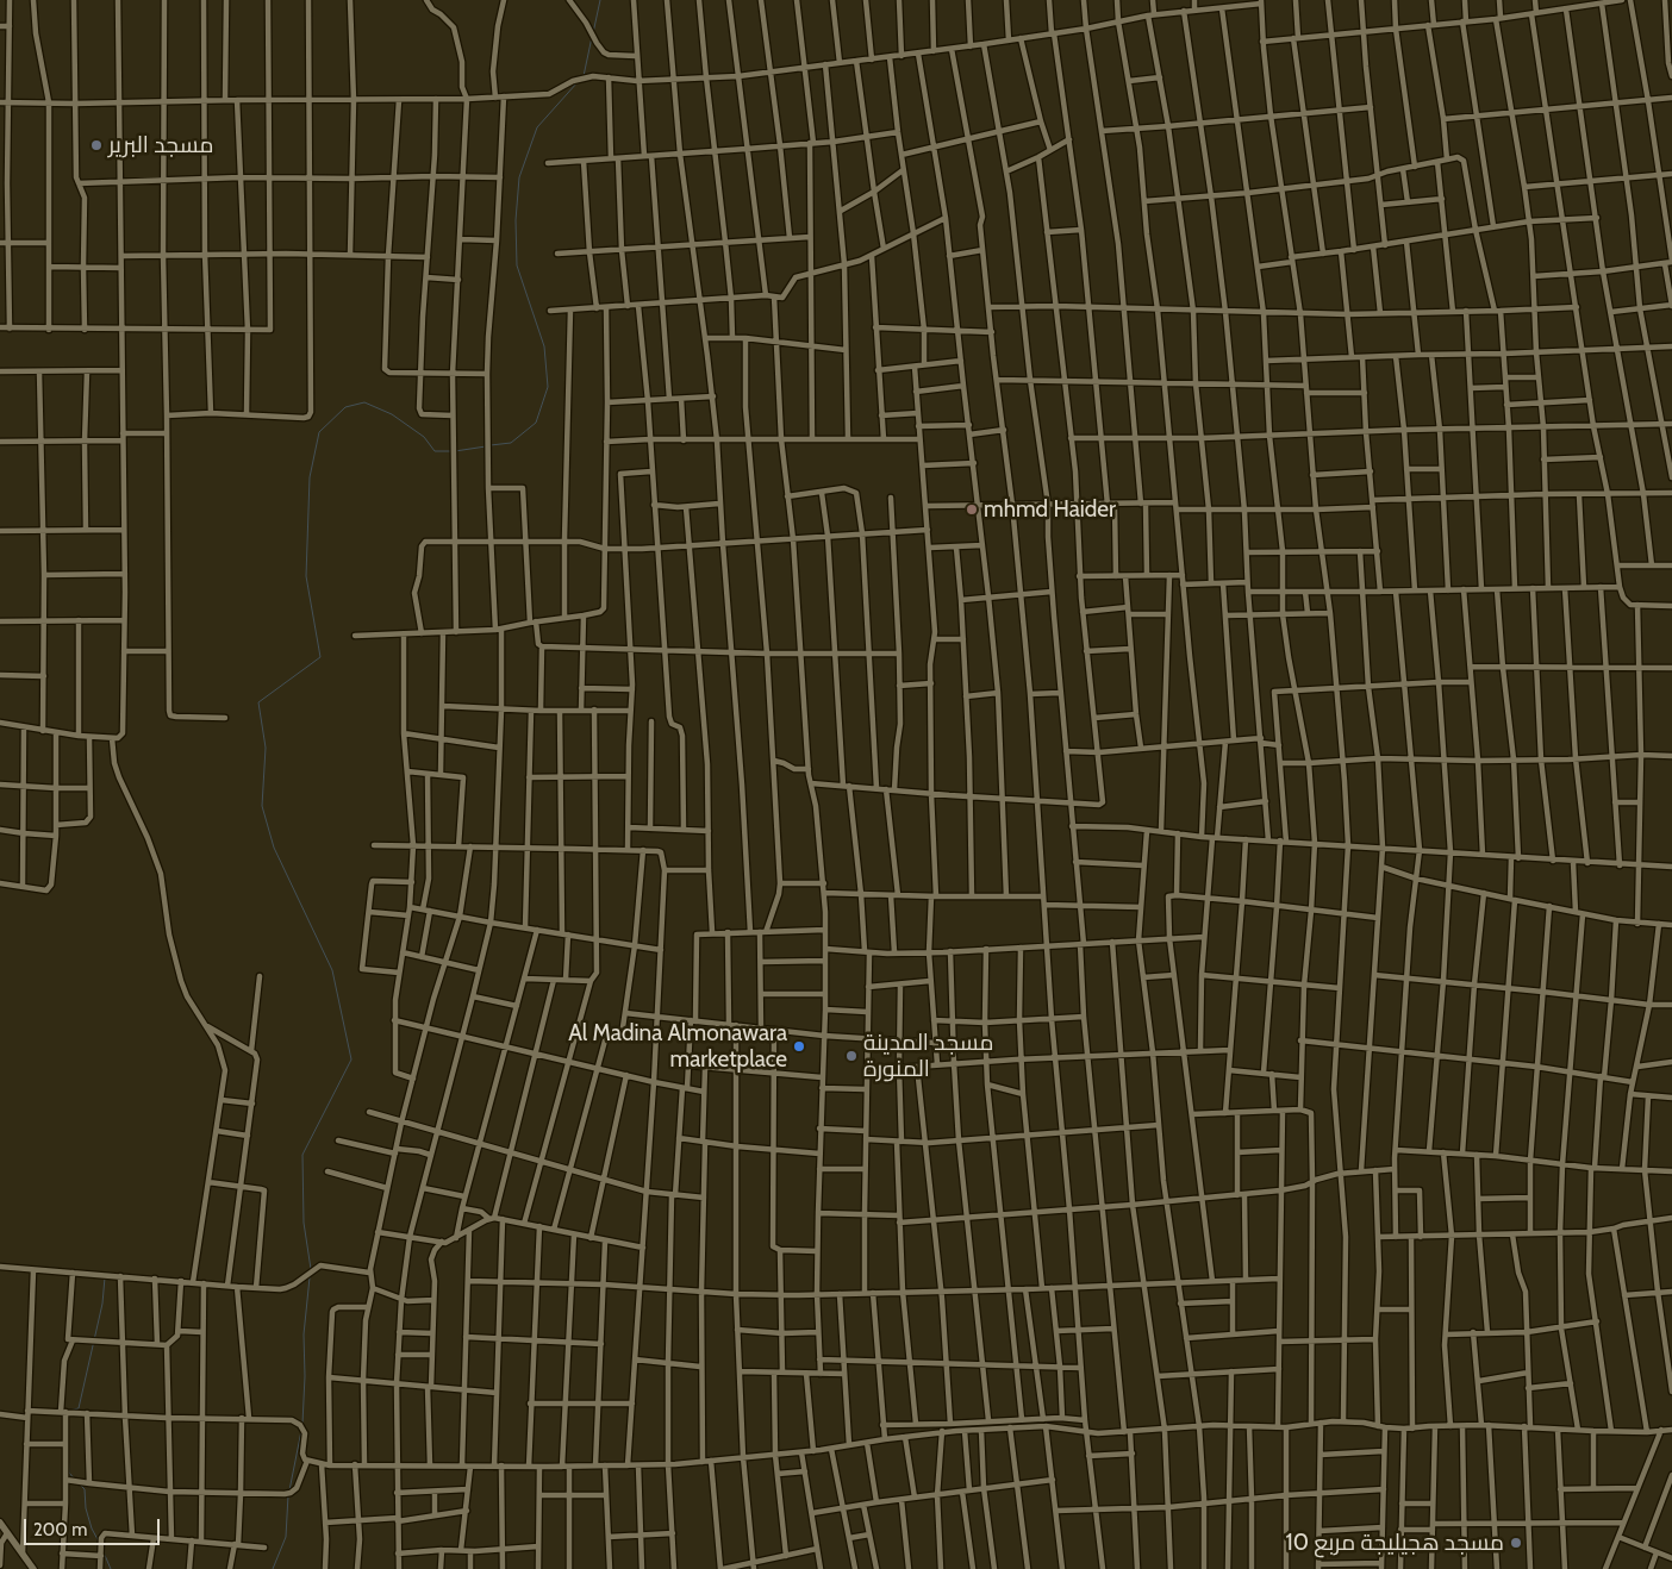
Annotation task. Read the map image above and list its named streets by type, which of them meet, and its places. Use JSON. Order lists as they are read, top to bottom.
{
  "places": [
    "مسجد البرير",
    "mhmd Haider",
    "Al Madina Almonawara marketplace",
    "مسجد المدينة المنورة",
    "مسجد هجيليجة مربع 10"
  ],
  "scale_bar": "200 m"
}
